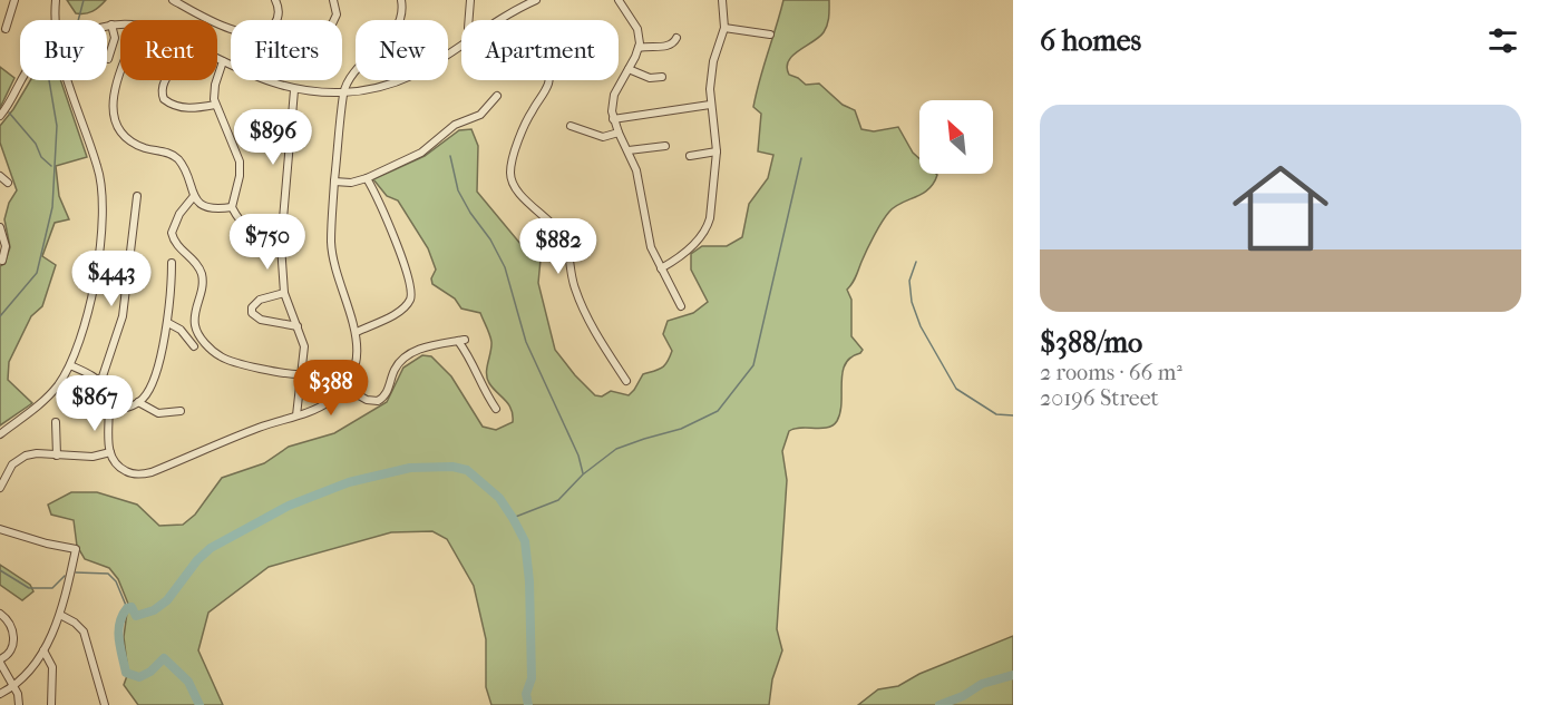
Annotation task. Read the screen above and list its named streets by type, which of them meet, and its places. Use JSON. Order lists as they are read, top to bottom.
{
  "north": "top left",
  "page": {
    "heading": "6 homes",
    "chip": [
      "Buy",
      "Rent",
      "Filters",
      "New",
      "Apartment"
    ],
    "list": [
      {
        "name": "$388/mo",
        "note": "2 rooms · 66 m² · 20196 Street"
      }
    ],
    "price": [
      "$896",
      "$750",
      "$882",
      "$443",
      "$388",
      "$867"
    ]
  }
}
